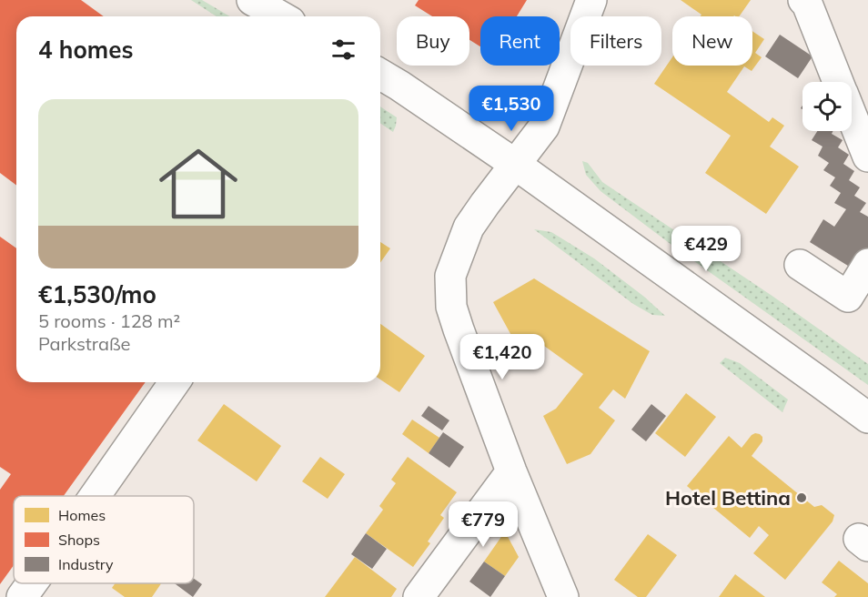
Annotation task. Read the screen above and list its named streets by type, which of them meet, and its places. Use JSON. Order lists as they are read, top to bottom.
{
  "places": ["Hotel Bettina"],
  "legend": ["Homes", "Shops", "Industry"],
  "page": {
    "chip": [
      "Buy",
      "Rent",
      "Filters",
      "New"
    ],
    "heading": "4 homes",
    "list": [
      {
        "name": "€1,530/mo",
        "note": "5 rooms · 128 m² · Parkstraße"
      }
    ],
    "price": [
      "€1,530",
      "€429",
      "€1,420",
      "€779"
    ]
  }
}
